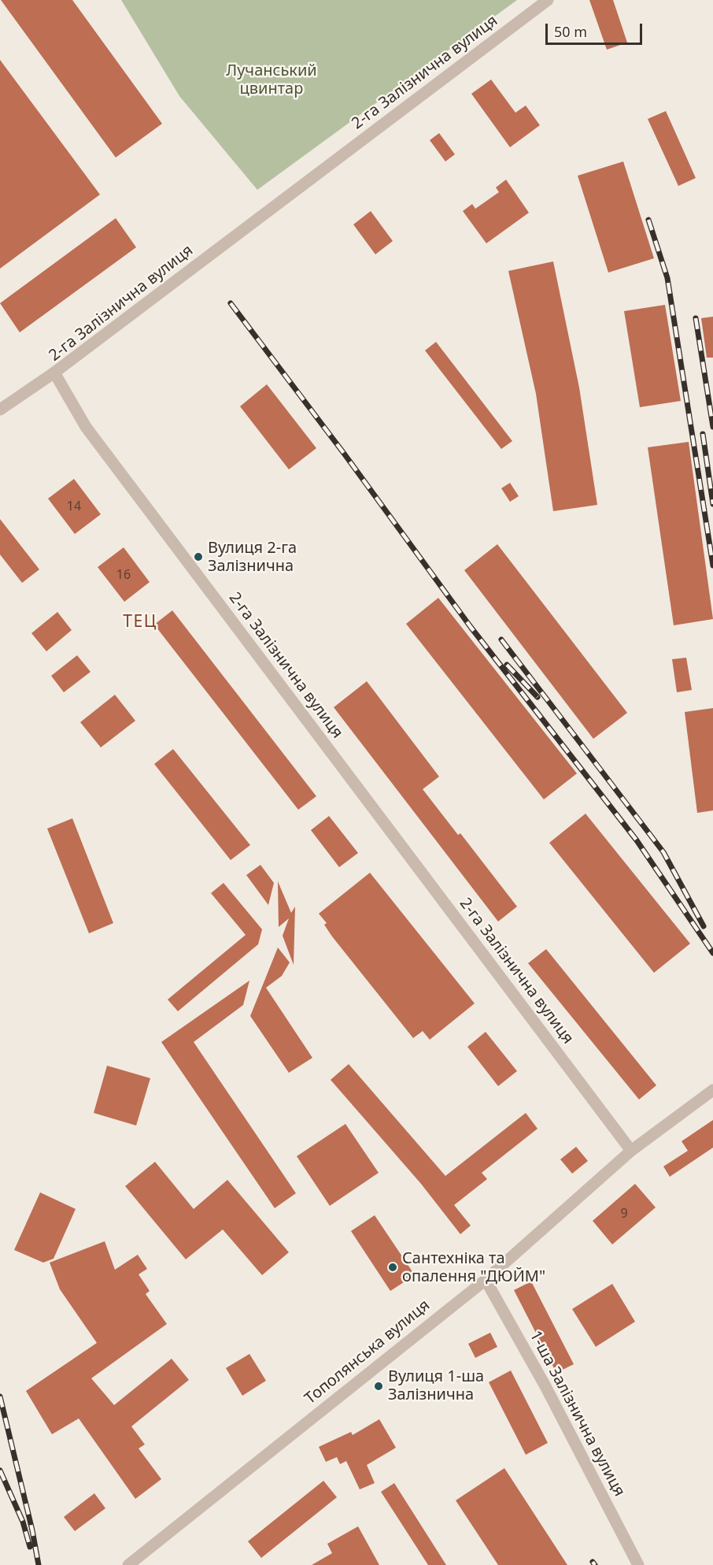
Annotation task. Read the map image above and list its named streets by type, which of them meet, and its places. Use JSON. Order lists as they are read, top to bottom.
{
  "streets": {
    "street": ["2-га Залізнична вулиця", "Тополянська вулиця", "1-ша Залізнична вулиця"]
  },
  "crossings": [
    ["2-га Залізнична вулиця", "Тополянська вулиця"],
    ["Тополянська вулиця", "1-ша Залізнична вулиця"]
  ],
  "districts": ["ТЕЦ"],
  "parks": ["Лучанський цвинтар"],
  "places": ["Вулиця 2-га Залізнична", "Сантехніка та опалення \"ДЮЙМ\"", "Вулиця 1-ша Залізнична"],
  "house_numbers": ["14", "16", "9"],
  "scale_bar": "50 m"
}
